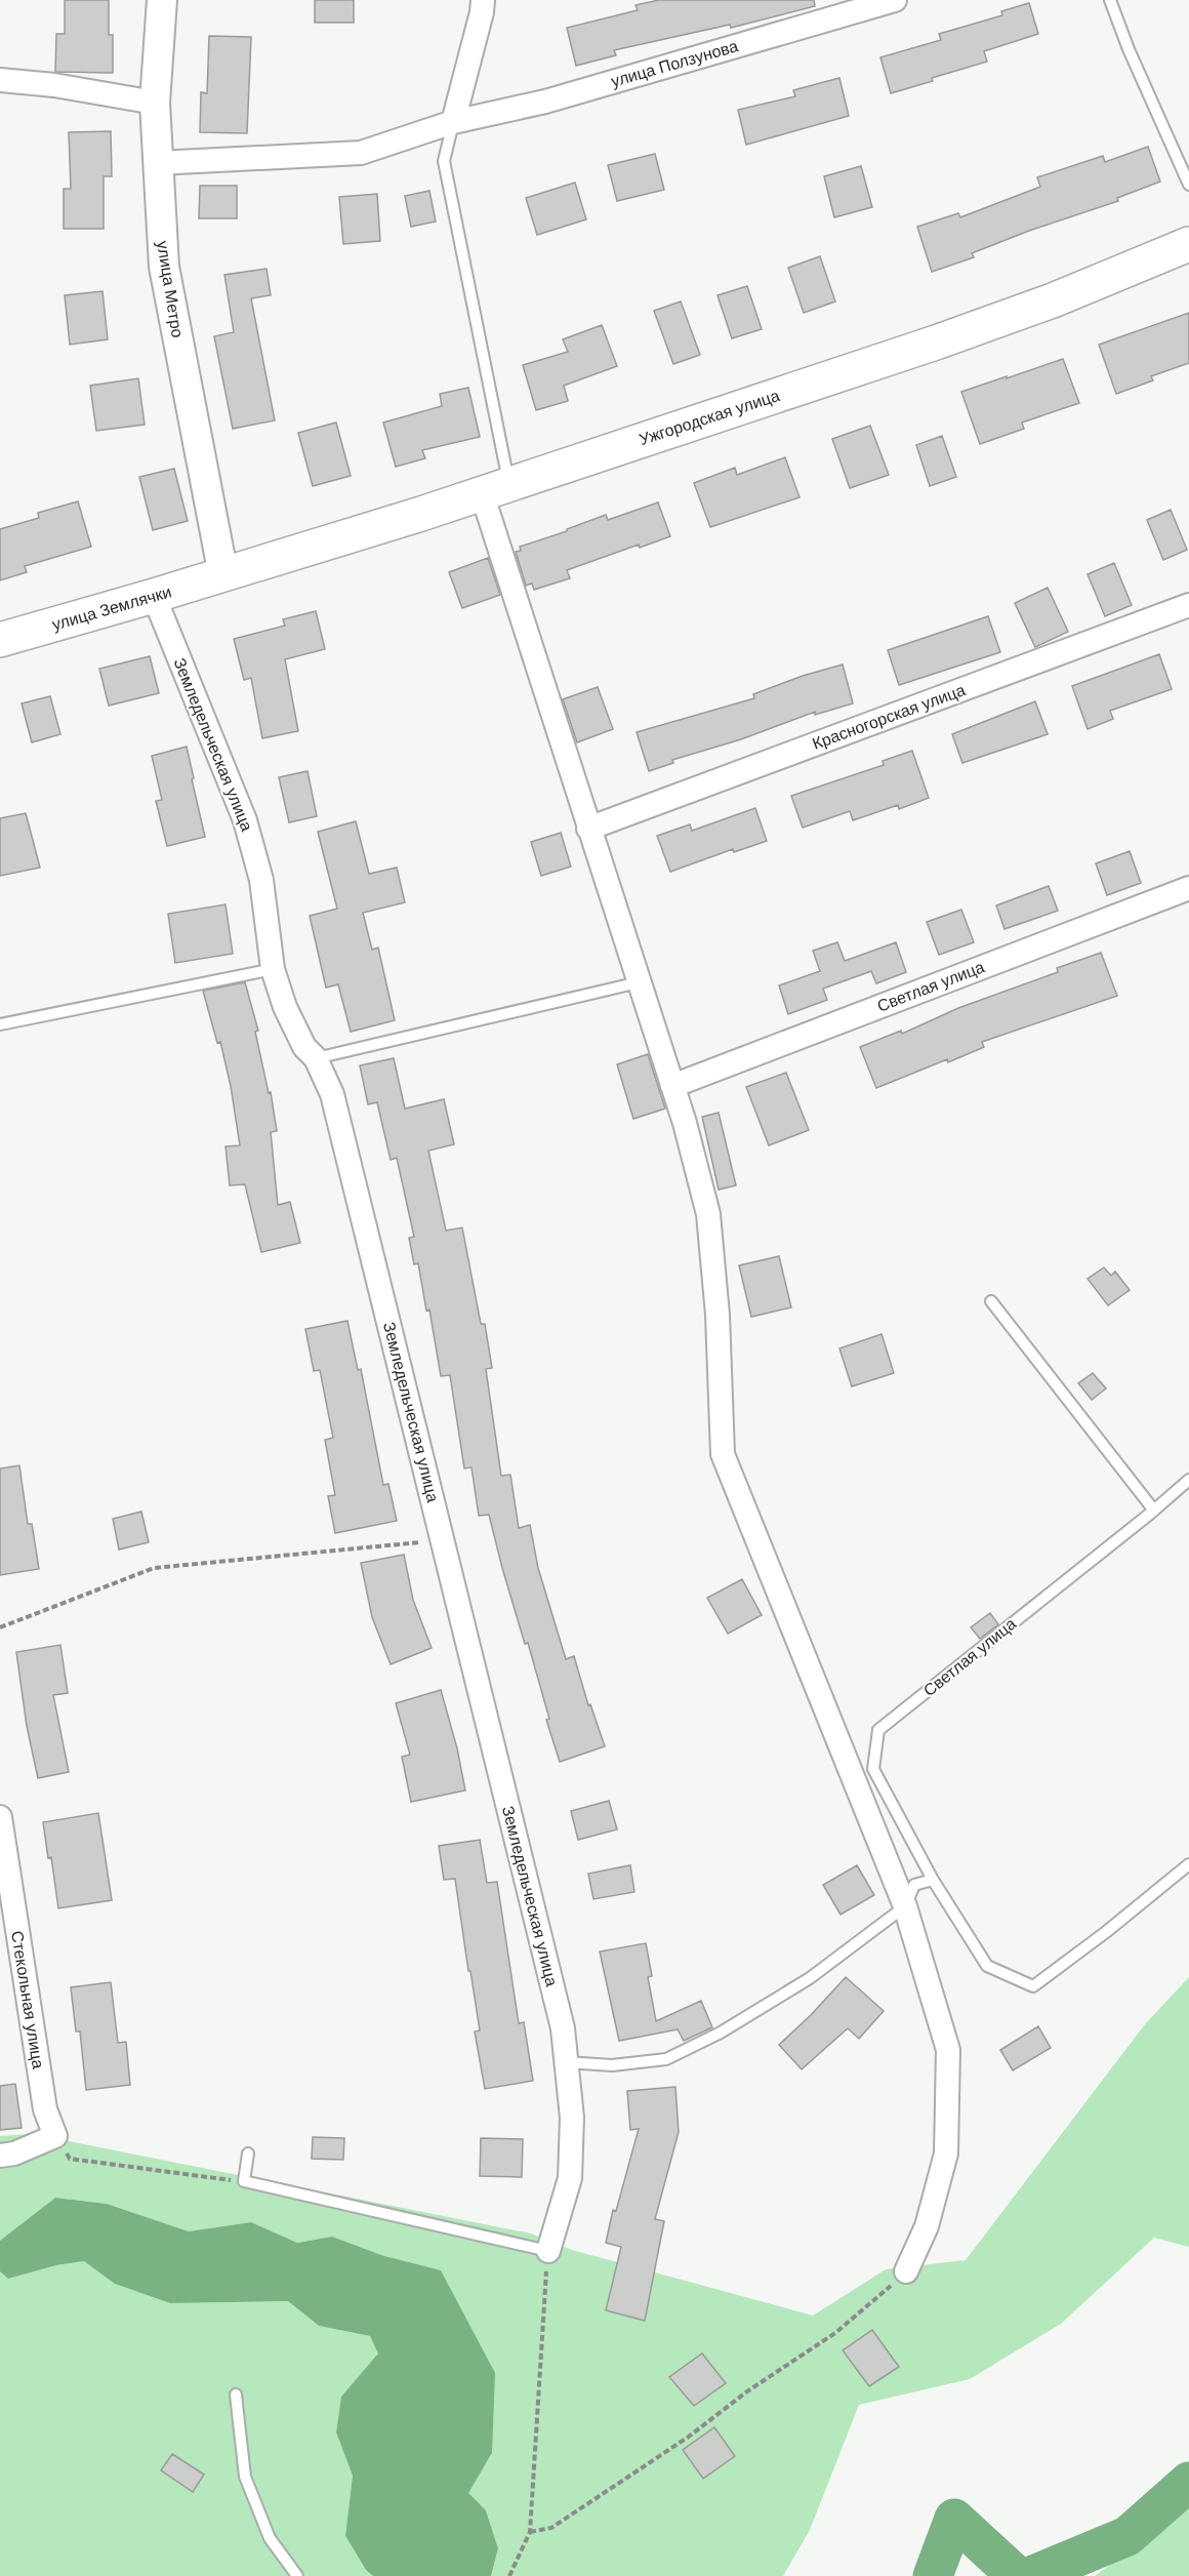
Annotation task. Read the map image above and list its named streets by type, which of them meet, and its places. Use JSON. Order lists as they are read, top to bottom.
{
  "streets": {
    "main road": ["Ужгородская улица", "улица Землячки"],
    "street": [
      "улица Ползунова",
      "улица Метро",
      "Красногорская улица",
      "Земледельческая улица",
      "Светлая улица",
      "Стекольная улица"
    ]
  },
  "crossings": [
    ["улица Ползунова", "улица Метро"],
    ["улица Метро", "Ужгородская улица"],
    ["улица Метро", "улица Землячки"],
    ["Ужгородская улица", "улица Землячки"],
    ["улица Землячки", "Земледельческая улица"]
  ]
}
